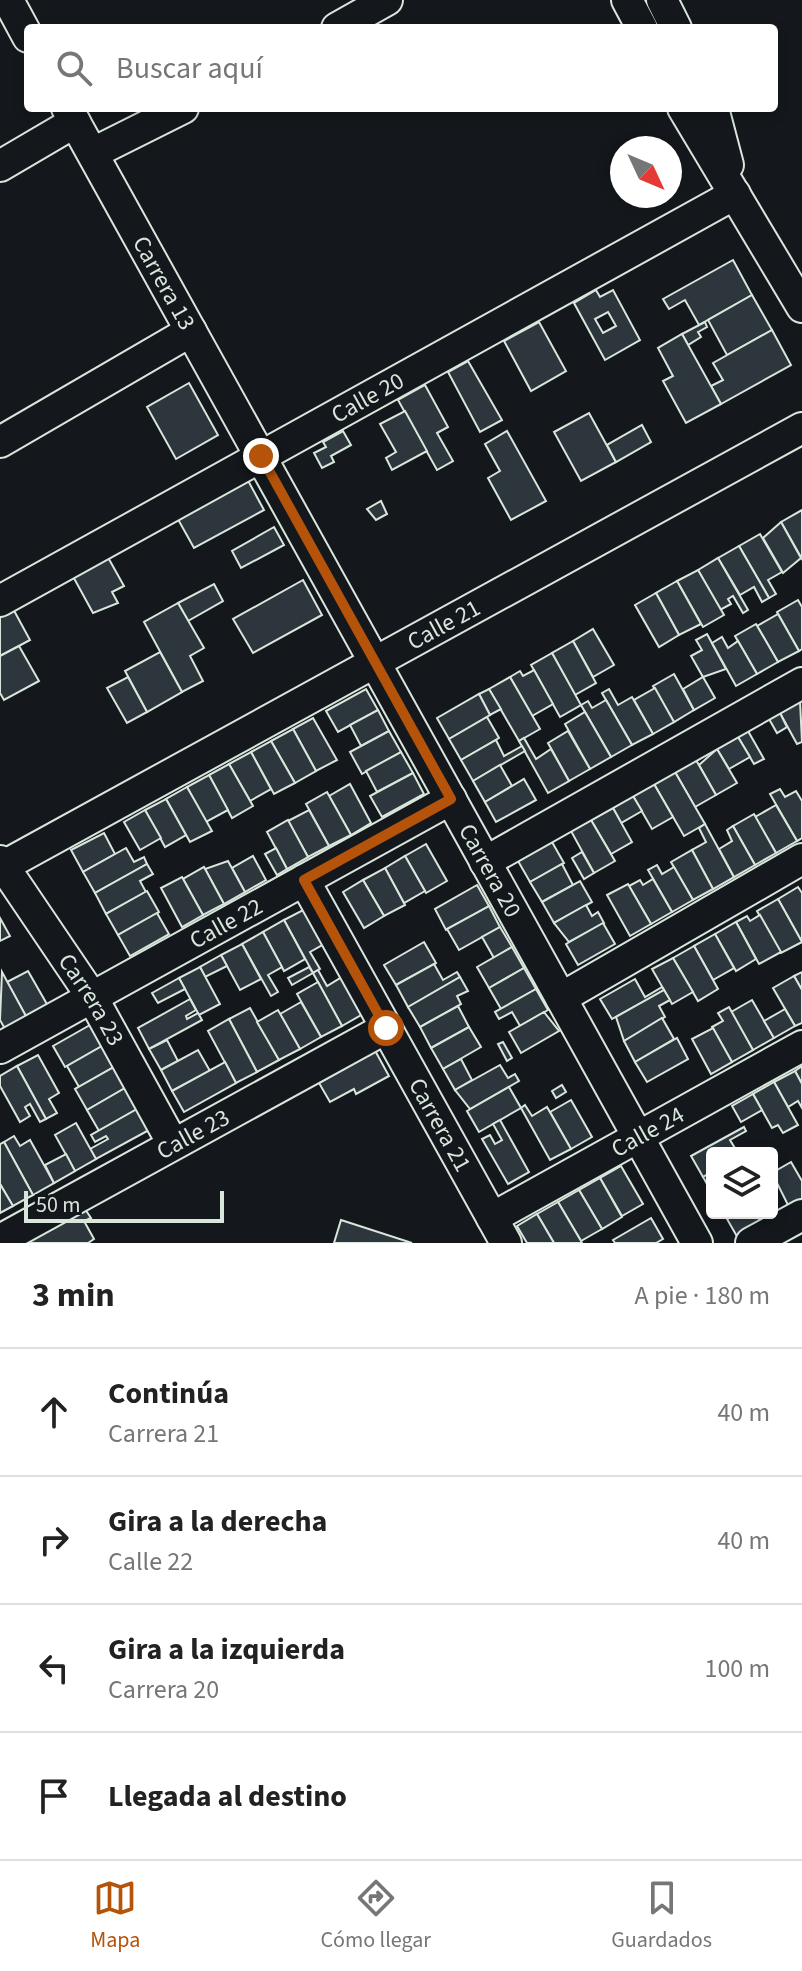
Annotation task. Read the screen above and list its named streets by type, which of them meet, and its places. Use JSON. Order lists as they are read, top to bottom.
{
  "streets": {
    "street": [
      "Carrera 13",
      "Calle 20",
      "Calle 21",
      "Carrera 20",
      "Calle 22",
      "Carrera 23",
      "Carrera 21",
      "Calle 24",
      "Calle 23"
    ]
  },
  "crossings": [
    ["Carrera 13", "Calle 20"],
    ["Carrera 13", "Carrera 20"],
    ["Calle 20", "Carrera 20"],
    ["Calle 21", "Carrera 20"],
    ["Calle 21", "Carrera 23"],
    ["Carrera 20", "Calle 22"],
    ["Carrera 20", "Calle 24"],
    ["Calle 22", "Carrera 23"],
    ["Calle 22", "Carrera 21"],
    ["Carrera 23", "Calle 23"],
    ["Carrera 21", "Calle 24"],
    ["Carrera 21", "Calle 23"]
  ],
  "scale_bar": "50 m",
  "north": "bottom right",
  "page": {
    "search": "Buscar aquí",
    "scale": "50 m",
    "heading": ["3 min", "A pie · 180 m"],
    "list": [
      ["Continúa", "Carrera 21", "40 m"],
      ["Gira a la derecha", "Calle 22", "40 m"],
      ["Gira a la izquierda", "Carrera 20", "100 m"],
      "Llegada al destino"
    ],
    "nav": ["Mapa", "Cómo llegar", "Guardados"]
  }
}
